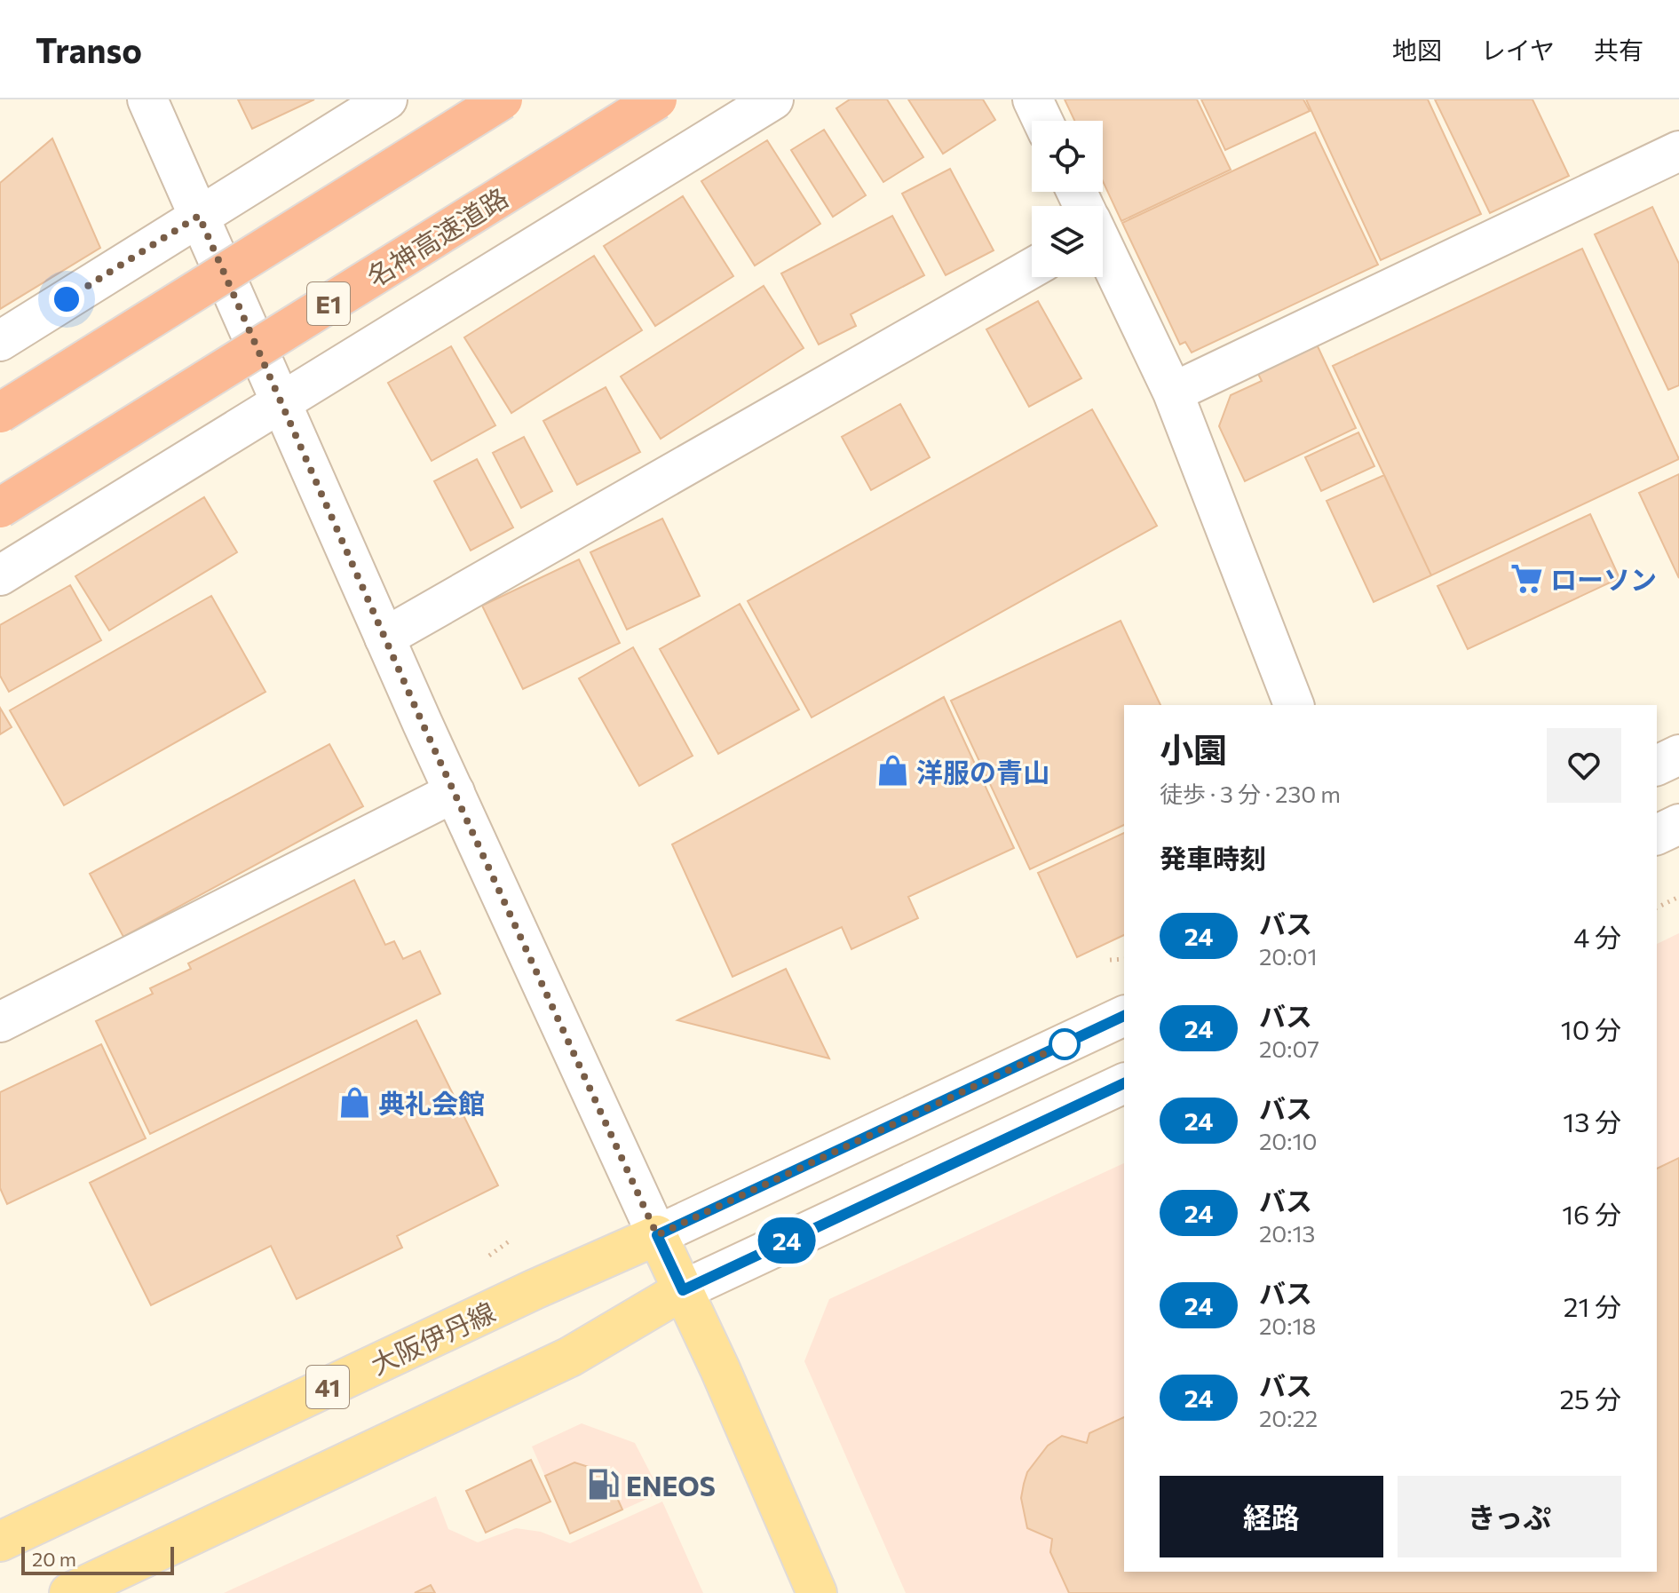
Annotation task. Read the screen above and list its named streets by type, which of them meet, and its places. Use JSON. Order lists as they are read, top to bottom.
{
  "streets": {
    "highway": ["名神高速道路", "E1"],
    "main road": ["大阪伊丹線", "41"]
  },
  "places": {
    "supermarket": ["ローソン"],
    "shop": ["洋服の青山", "典礼会館"],
    "fuel station": ["ENEOS"]
  },
  "lines": ["bus line 24"],
  "scale_bar": "20 m",
  "page": {
    "header": "Transo",
    "nav": ["地図", "レイヤ", "共有"],
    "on_map": "24",
    "heading": [
      ["小園", "徒歩 · 3 分 · 230 m"],
      "発車時刻"
    ],
    "list": [
      {
        "mark": "24",
        "name": "バス",
        "note": "20:01",
        "value": "4 分"
      },
      {
        "mark": "24",
        "name": "バス",
        "note": "20:07",
        "value": "10 分"
      },
      {
        "mark": "24",
        "name": "バス",
        "note": "20:10",
        "value": "13 分"
      },
      {
        "mark": "24",
        "name": "バス",
        "note": "20:13",
        "value": "16 分"
      },
      {
        "mark": "24",
        "name": "バス",
        "note": "20:18",
        "value": "21 分"
      },
      {
        "mark": "24",
        "name": "バス",
        "note": "20:22",
        "value": "25 分"
      }
    ],
    "buttons": ["経路", "きっぷ"],
    "scale": "20 m"
  }
}
